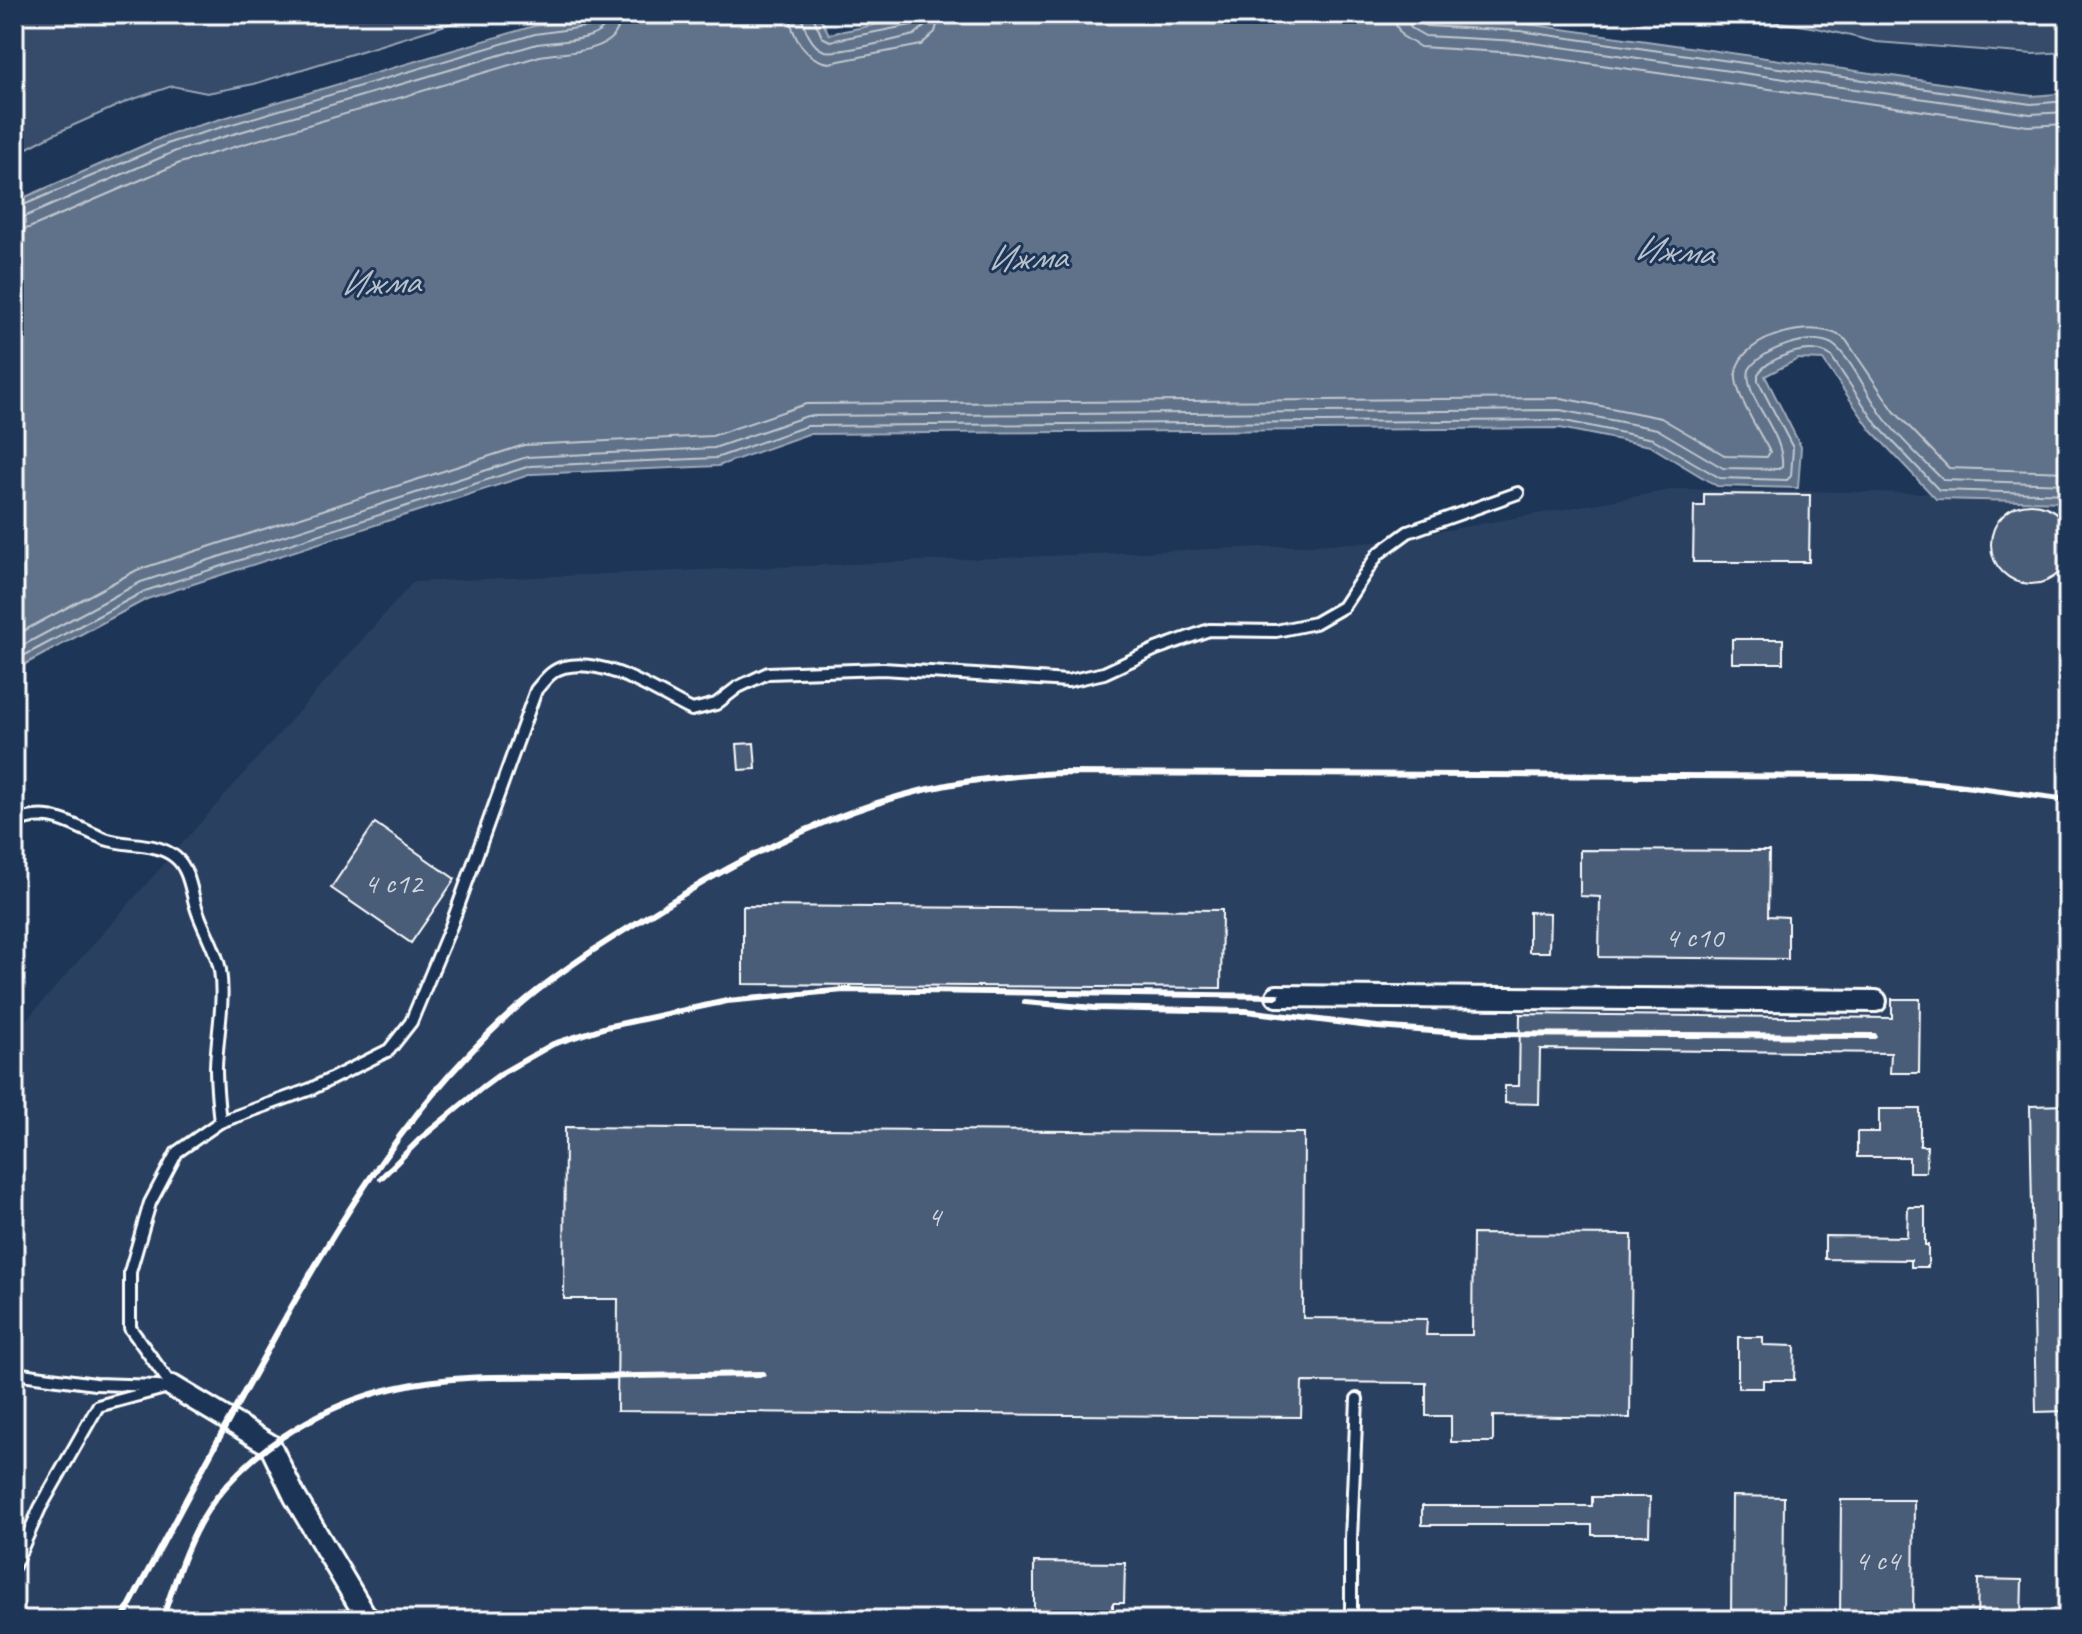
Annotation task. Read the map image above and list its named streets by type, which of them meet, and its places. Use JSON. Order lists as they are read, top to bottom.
{
  "water": ["Ижма"],
  "house_numbers": [
    "4 с12",
    "4 с10",
    "4",
    "4 с4"
  ]
}
